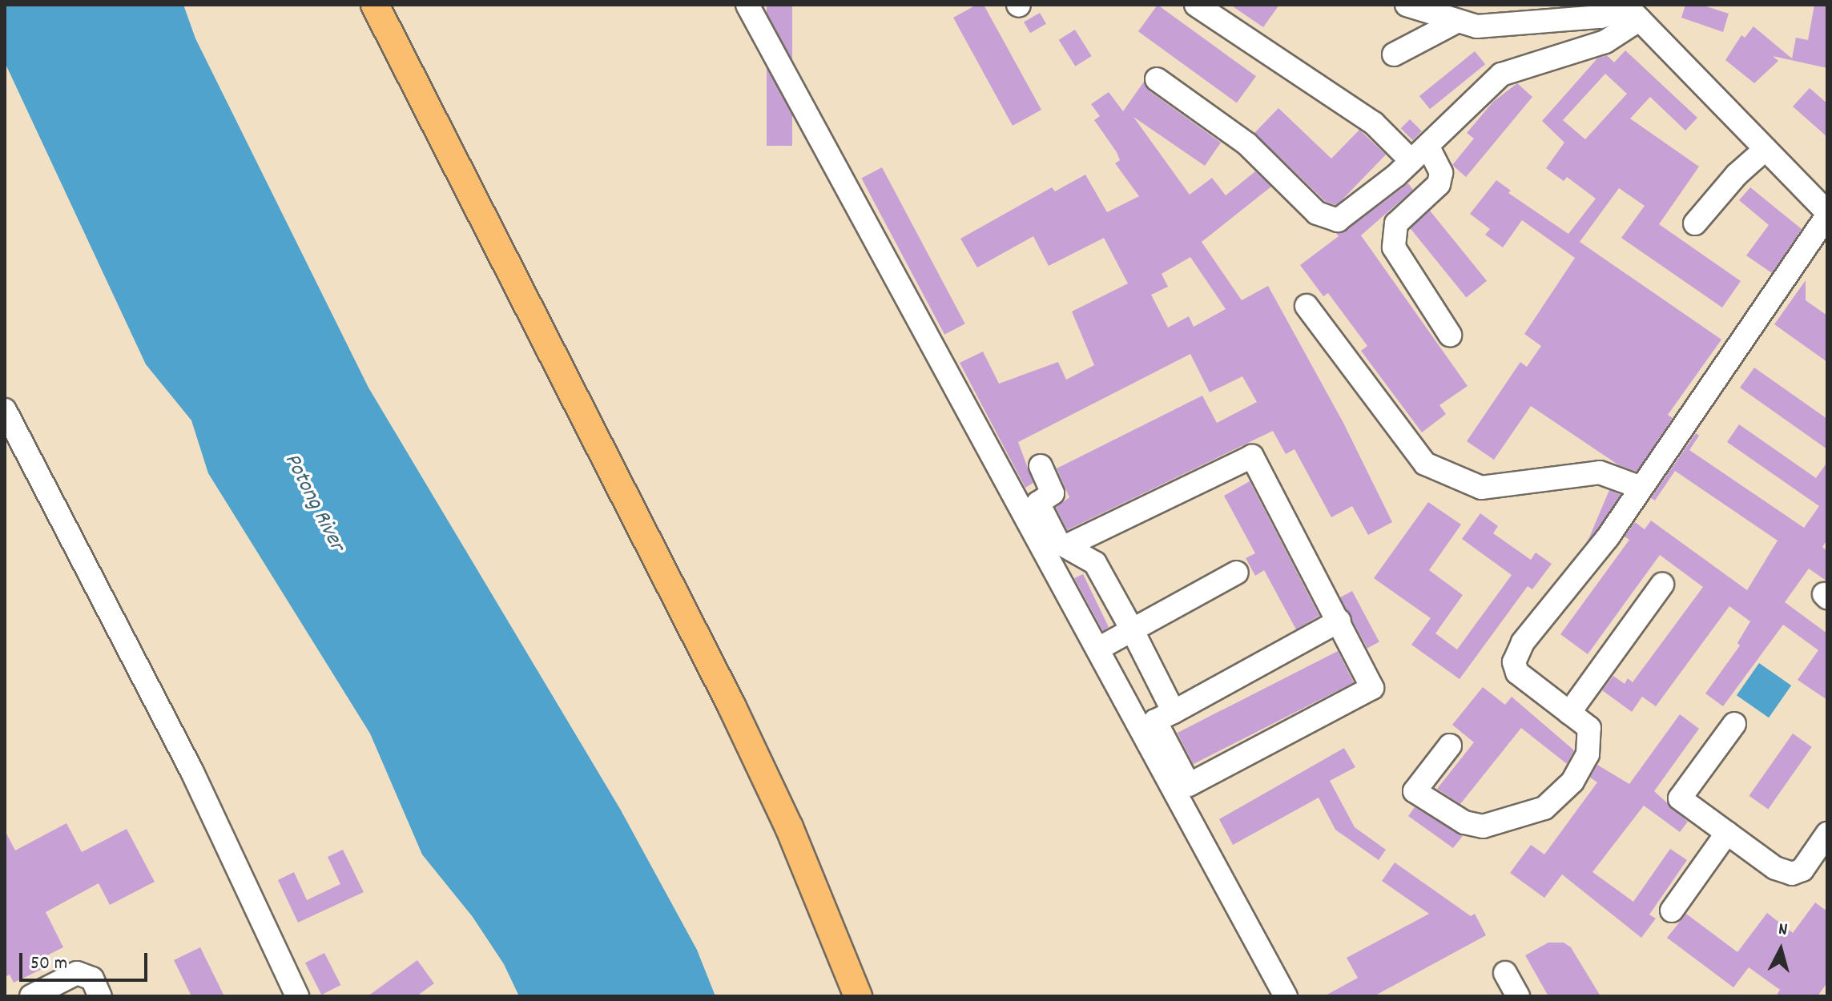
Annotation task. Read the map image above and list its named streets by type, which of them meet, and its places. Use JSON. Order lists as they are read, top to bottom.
{
  "water": ["Potong River"],
  "scale_bar": "50 m",
  "north": "top"
}
